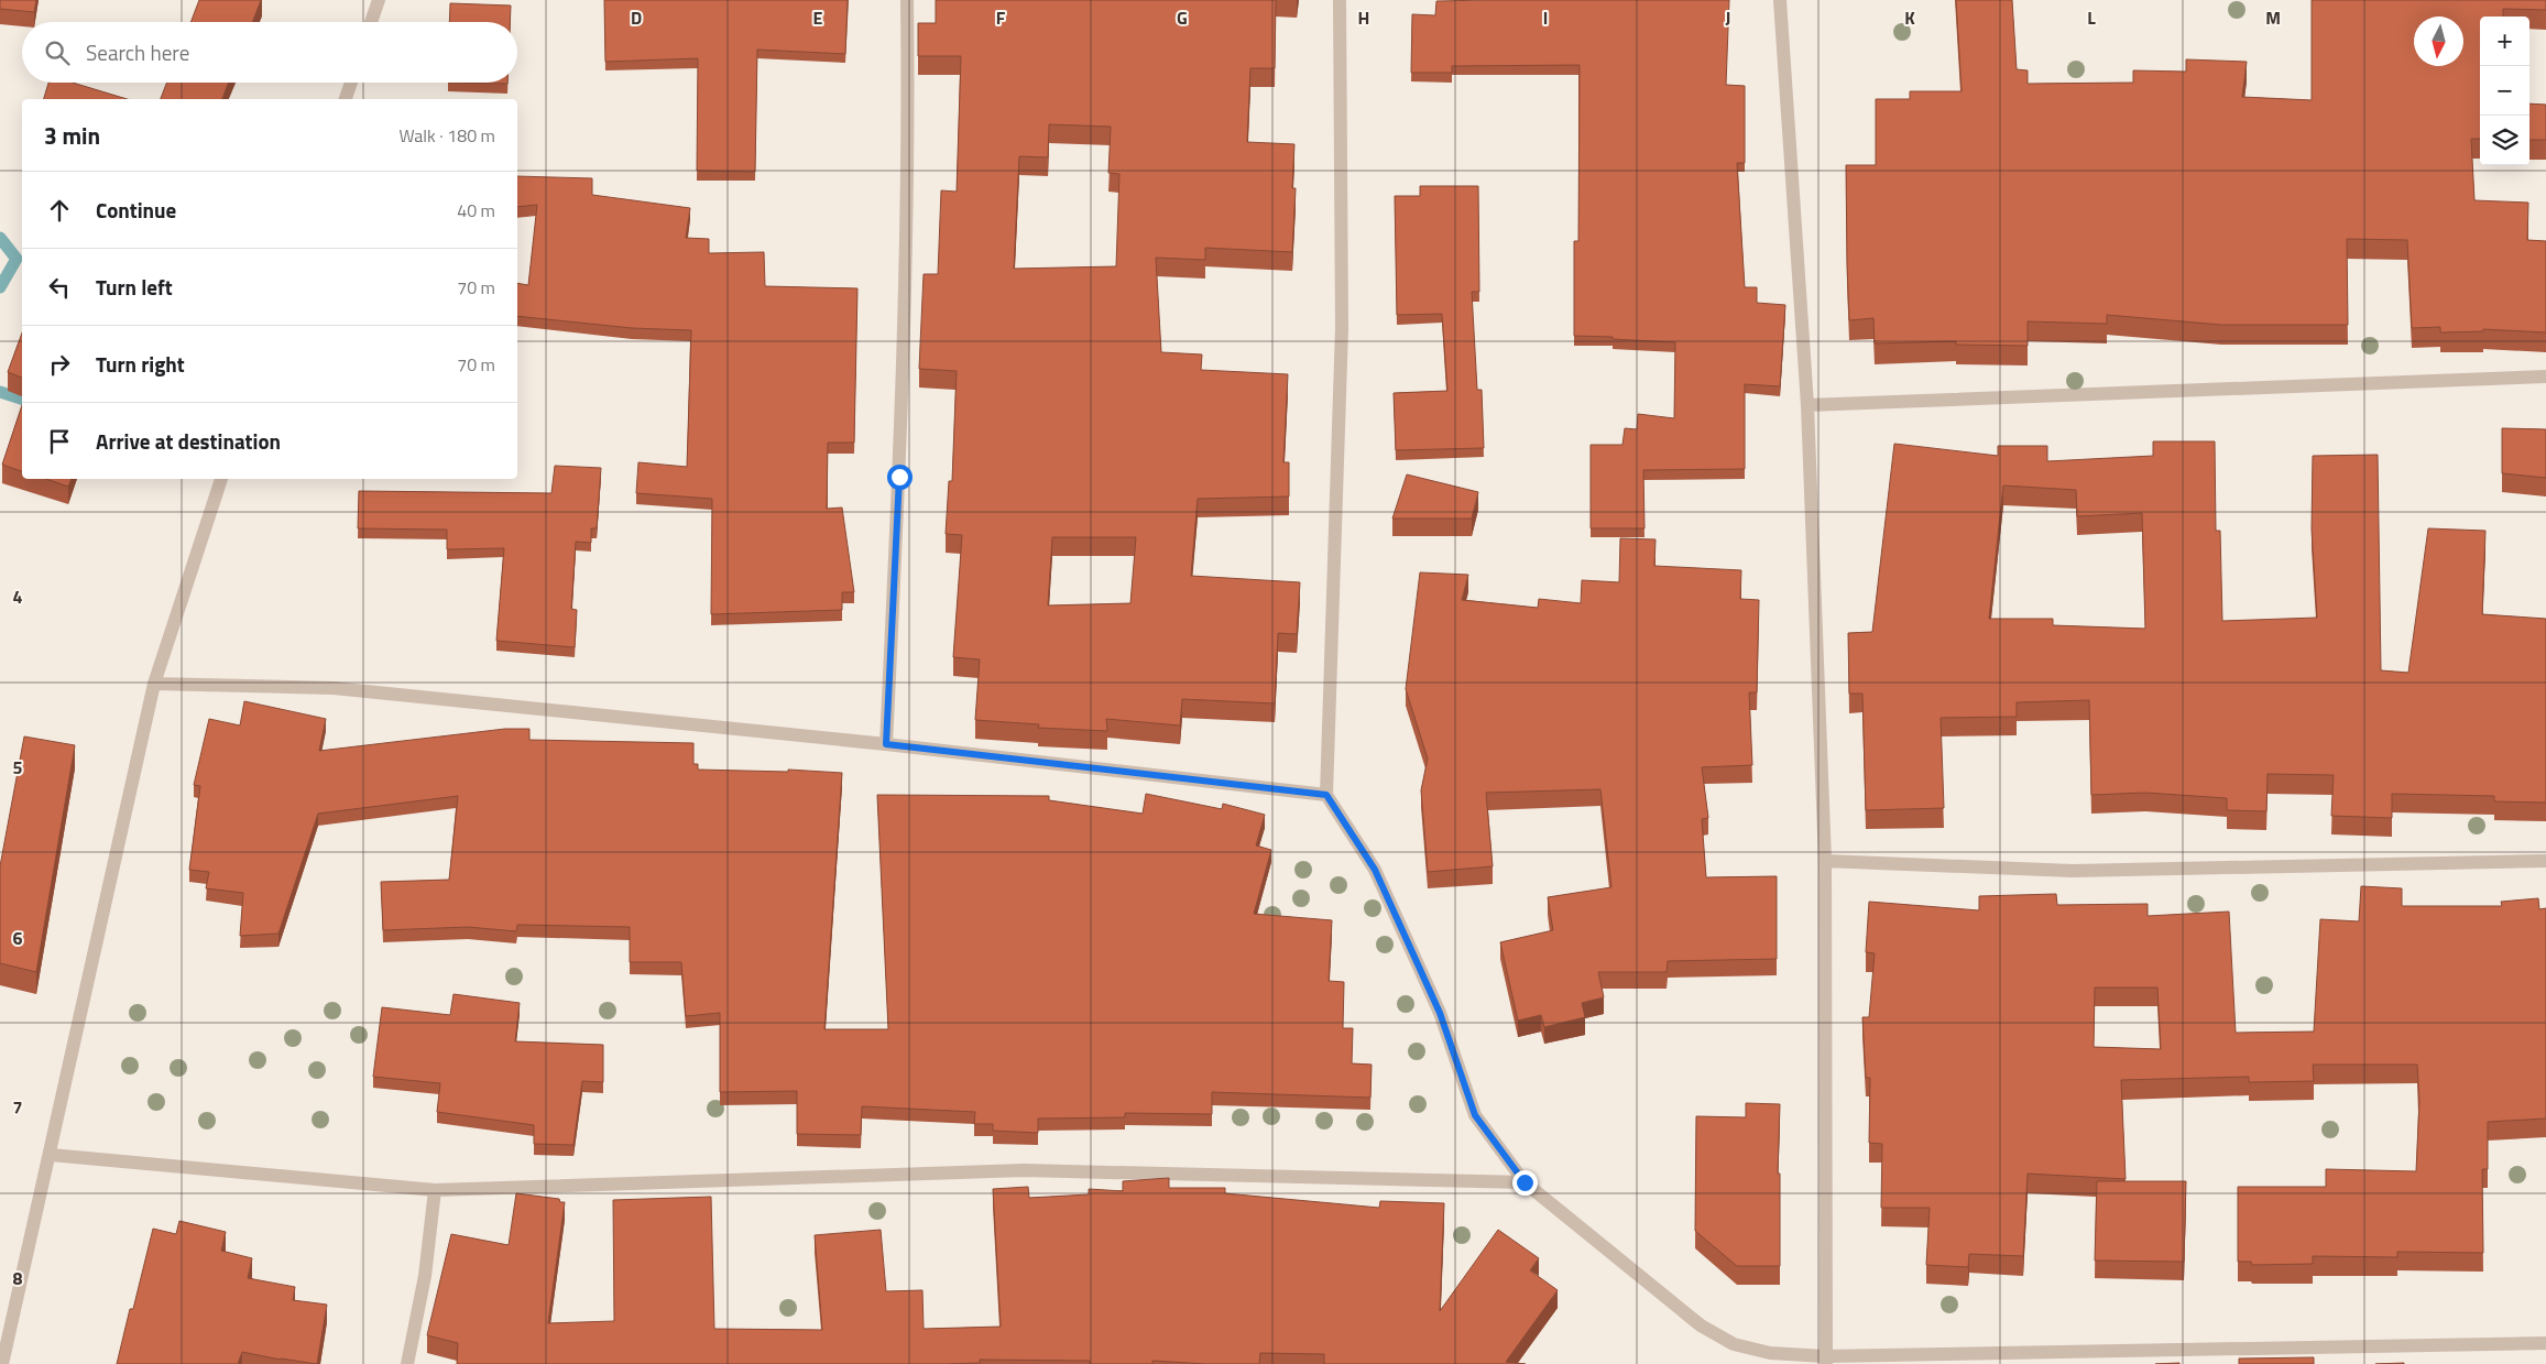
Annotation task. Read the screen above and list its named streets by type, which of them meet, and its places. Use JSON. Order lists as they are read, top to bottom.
{
  "north": "bottom",
  "page": {
    "map_buttons": ["+", "−"],
    "search": "Search here",
    "heading": ["3 min", "Walk · 180 m"],
    "list": [
      ["Continue", "40 m"],
      ["Turn left", "70 m"],
      ["Turn right", "70 m"],
      "Arrive at destination"
    ]
  },
  "grid": {
    "columns": [
      "D",
      "E",
      "F",
      "G",
      "H",
      "I",
      "J",
      "K",
      "L",
      "M"
    ],
    "rows": [
      "4",
      "5",
      "6",
      "7",
      "8"
    ]
  }
}
